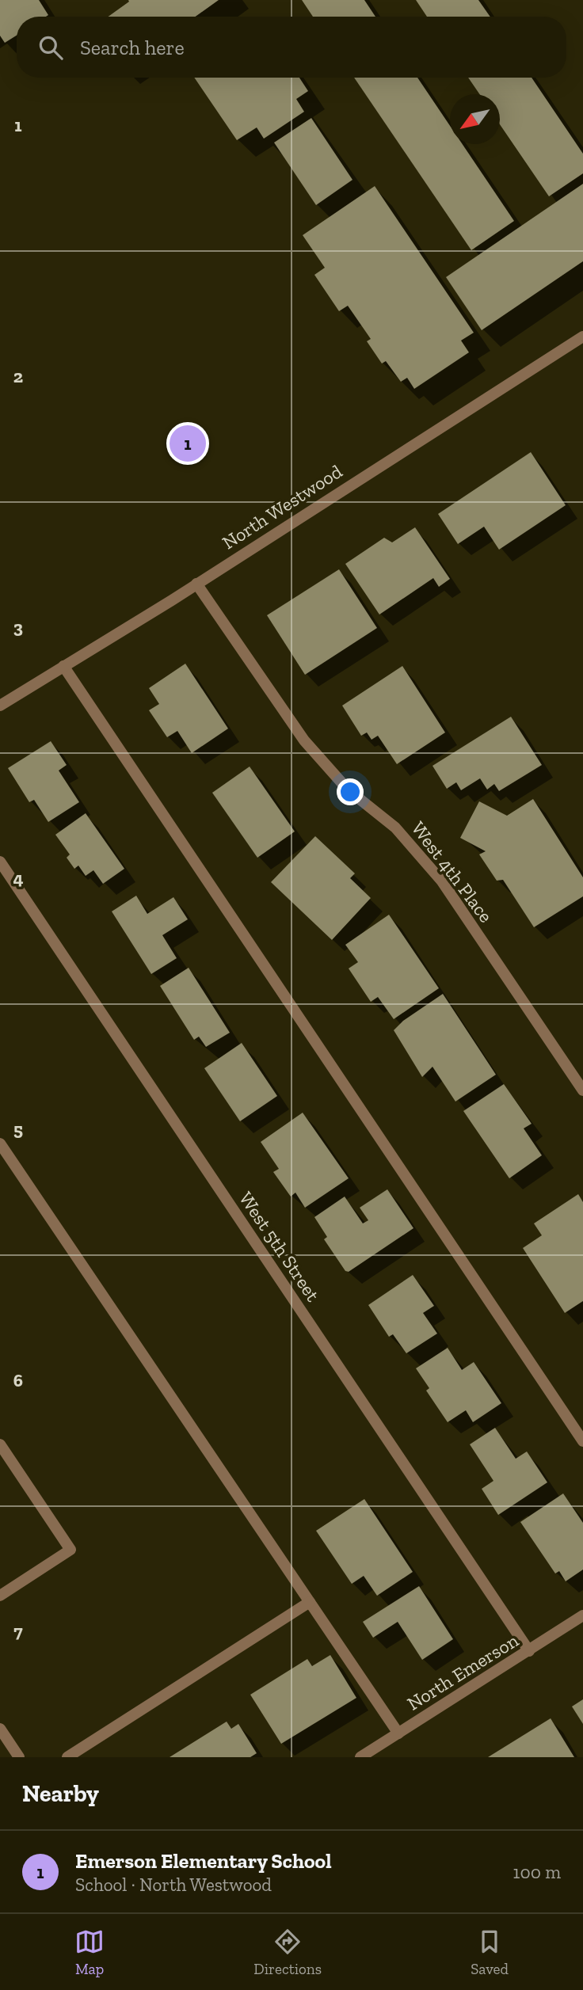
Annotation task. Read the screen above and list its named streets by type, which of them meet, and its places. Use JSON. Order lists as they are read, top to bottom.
{
  "streets": {
    "street": [
      "North Westwood",
      "West 4th Place",
      "West 5th Street",
      "North Emerson"
    ]
  },
  "crossings": [
    ["North Westwood", "West 4th Place"],
    ["West 5th Street", "North Emerson"]
  ],
  "north": "bottom left",
  "page": {
    "search": "Search here",
    "pins": "1",
    "heading": "Nearby",
    "list": [
      {
        "mark": "1",
        "name": "Emerson Elementary School",
        "note": "School · North Westwood",
        "value": "100 m"
      }
    ],
    "nav": ["Map", "Directions", "Saved"]
  },
  "grid": {
    "rows": [
      "1",
      "2",
      "3",
      "4",
      "5",
      "6",
      "7"
    ]
  }
}
